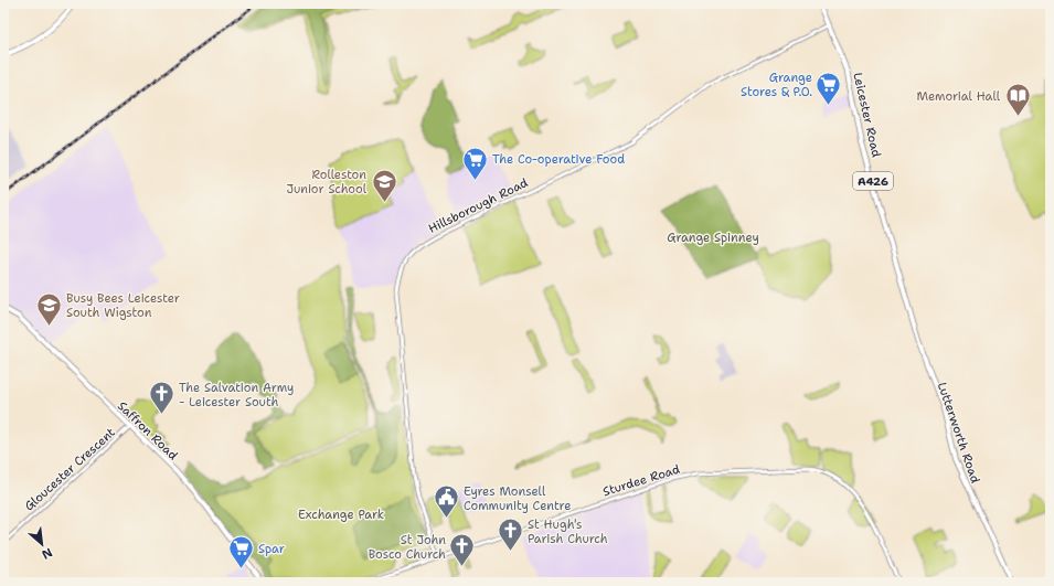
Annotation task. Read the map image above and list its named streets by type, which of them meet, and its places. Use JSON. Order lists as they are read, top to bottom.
{
  "streets": {
    "main road": [
      "Leicester Road",
      "A426",
      "Saffron Road",
      "Lutterworth Road"
    ],
    "street": ["Hillsborough Road", "Gloucester Crescent", "Sturdee Road"]
  },
  "crossings": [
    ["Leicester Road", "Hillsborough Road"],
    ["Leicester Road", "Lutterworth Road"],
    ["Hillsborough Road", "Sturdee Road"],
    ["Saffron Road", "Gloucester Crescent"]
  ],
  "parks": ["Grange Spinney", "Exchange Park"],
  "places": {
    "supermarket": ["Grange Stores & P.O.", "The Co-operative Food", "Spar"],
    "library": ["Memorial Hall"],
    "school or university": ["Rolleston Junior School", "Busy Bees Leicester South Wigston"],
    "church": ["The Salvation Army - Leicester South", "St Hugh's Parish Church", "St John Bosco Church"],
    "public building": ["Eyres Monsell Community Centre"]
  },
  "north": "bottom right"
}
